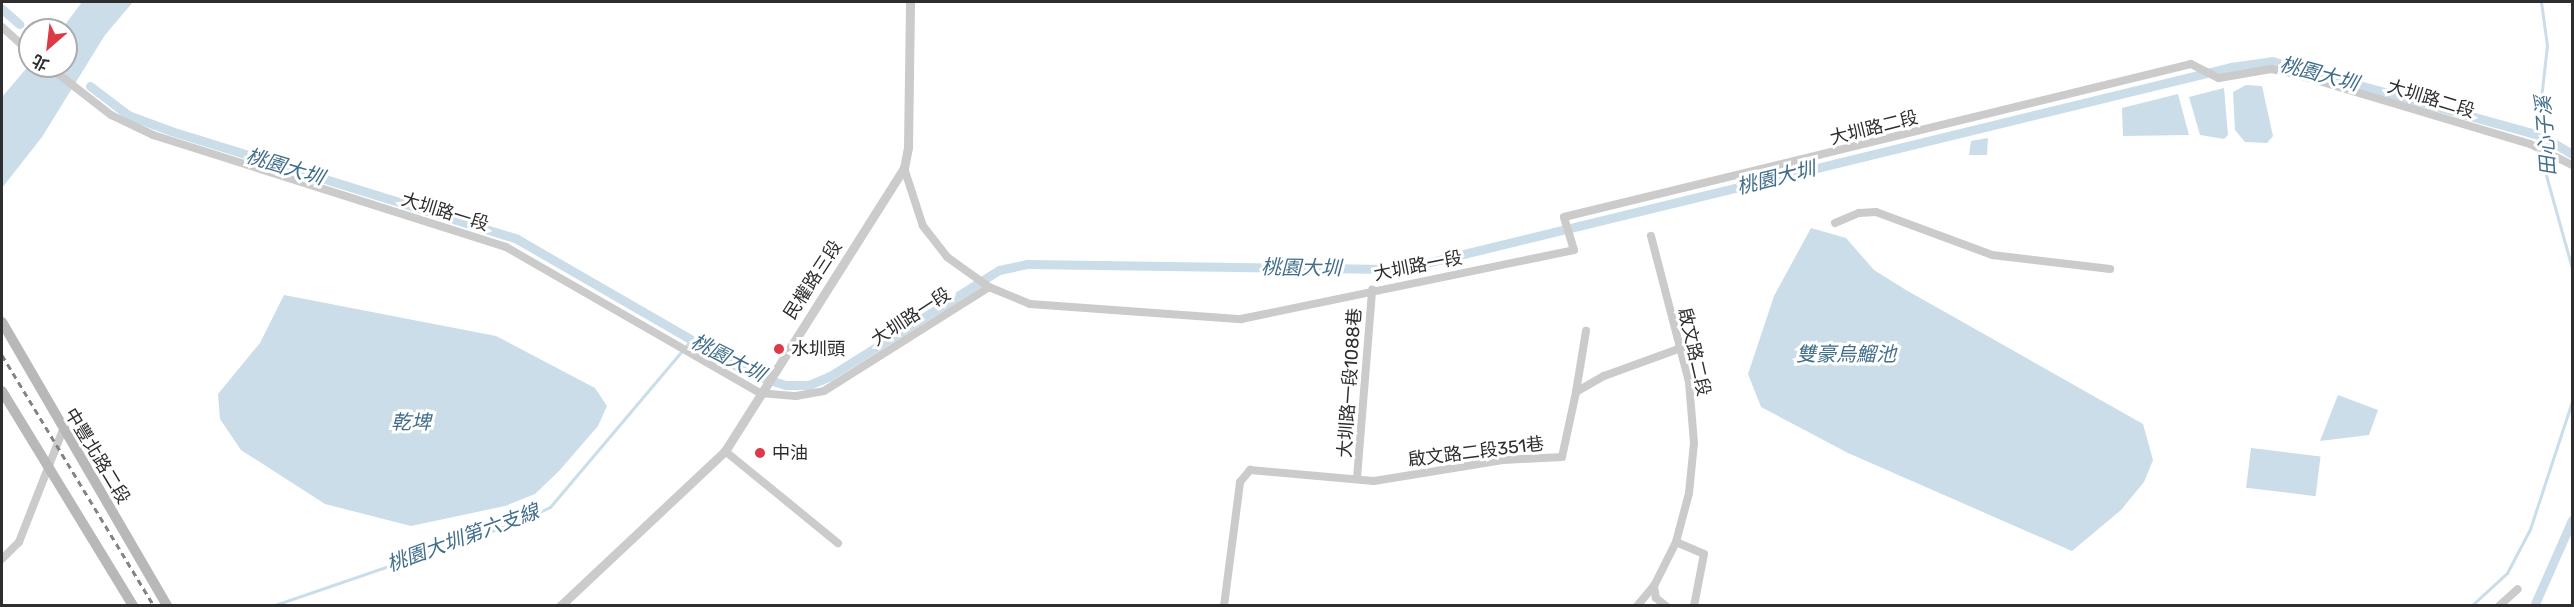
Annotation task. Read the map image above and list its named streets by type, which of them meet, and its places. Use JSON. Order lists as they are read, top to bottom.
{
  "streets": {
    "main road": ["中豐北路二段"],
    "street": [
      "大圳路二段",
      "大圳路一段",
      "民權路三段",
      "啟文路二段",
      "大圳路一段1088巷",
      "啟文路二段351巷"
    ]
  },
  "crossings": [
    ["大圳路二段", "大圳路一段"],
    ["大圳路一段", "民權路三段"],
    ["大圳路一段", "大圳路一段1088巷"],
    ["大圳路一段1088巷", "啟文路二段351巷"]
  ],
  "water": [
    "桃園大圳",
    "田心子溪",
    "雙豪烏鰡池",
    "乾埤",
    "桃園大圳第六支線"
  ],
  "places": ["水圳頭", "中油"],
  "north": "bottom left"
}
